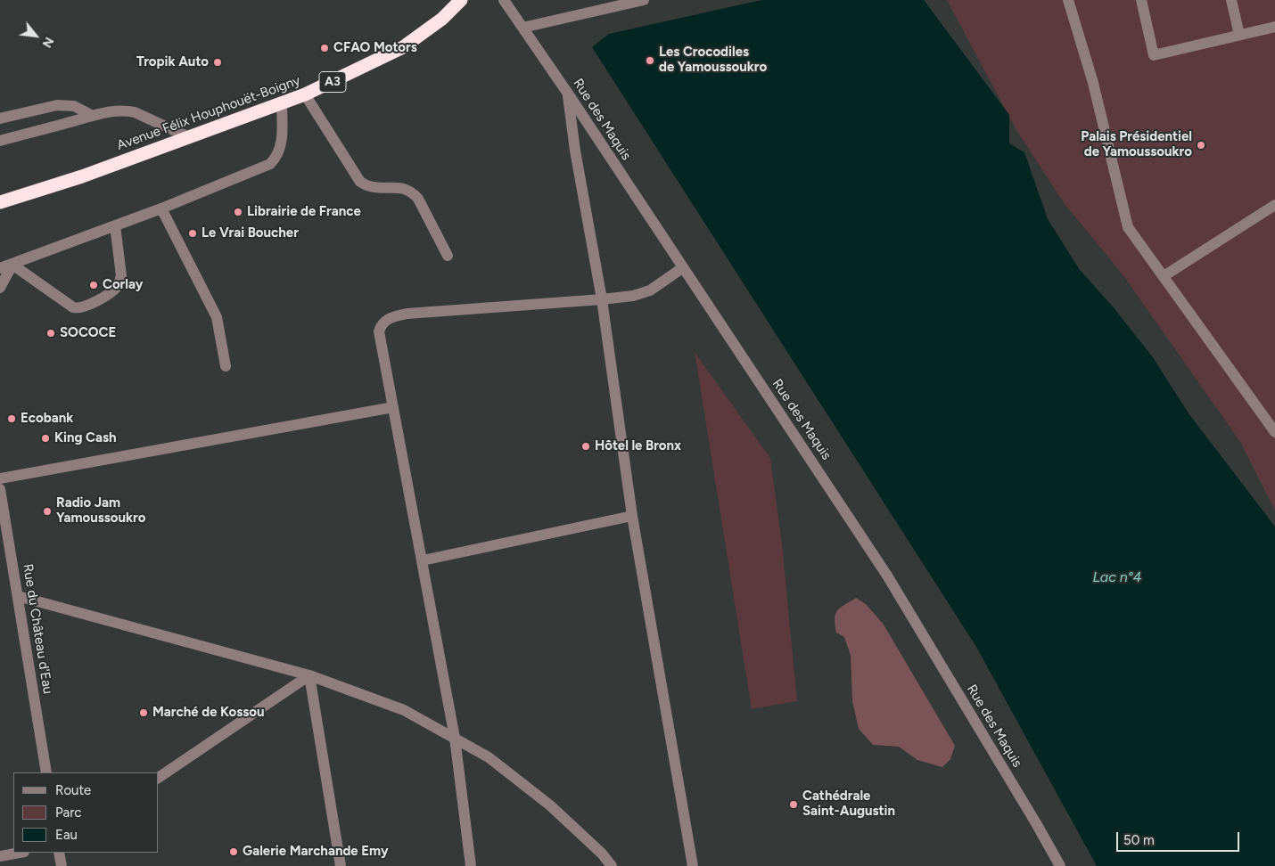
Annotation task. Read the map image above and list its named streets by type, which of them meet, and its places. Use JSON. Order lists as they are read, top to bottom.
{
  "streets": {
    "highway": ["A3", "Avenue Félix Houphouët-Boigny"],
    "street": ["Rue des Maquis", "Rue du Château d'Eau"]
  },
  "water": ["Lac n°4"],
  "places": [
    "CFAO Motors",
    "Les Crocodiles de Yamoussoukro",
    "Tropik Auto",
    "Palais Présidentiel de Yamoussoukro",
    "Librairie de France",
    "Le Vrai Boucher",
    "Corlay",
    "SOCOCE",
    "Ecobank",
    "King Cash",
    "Hôtel le Bronx",
    "Radio Jam Yamoussoukro",
    "Marché de Kossou",
    "Cathédrale Saint-Augustin",
    "Galerie Marchande Emy"
  ],
  "legend": ["Route", "Parc", "Eau"],
  "scale_bar": "50 m",
  "north": "bottom right"
}
